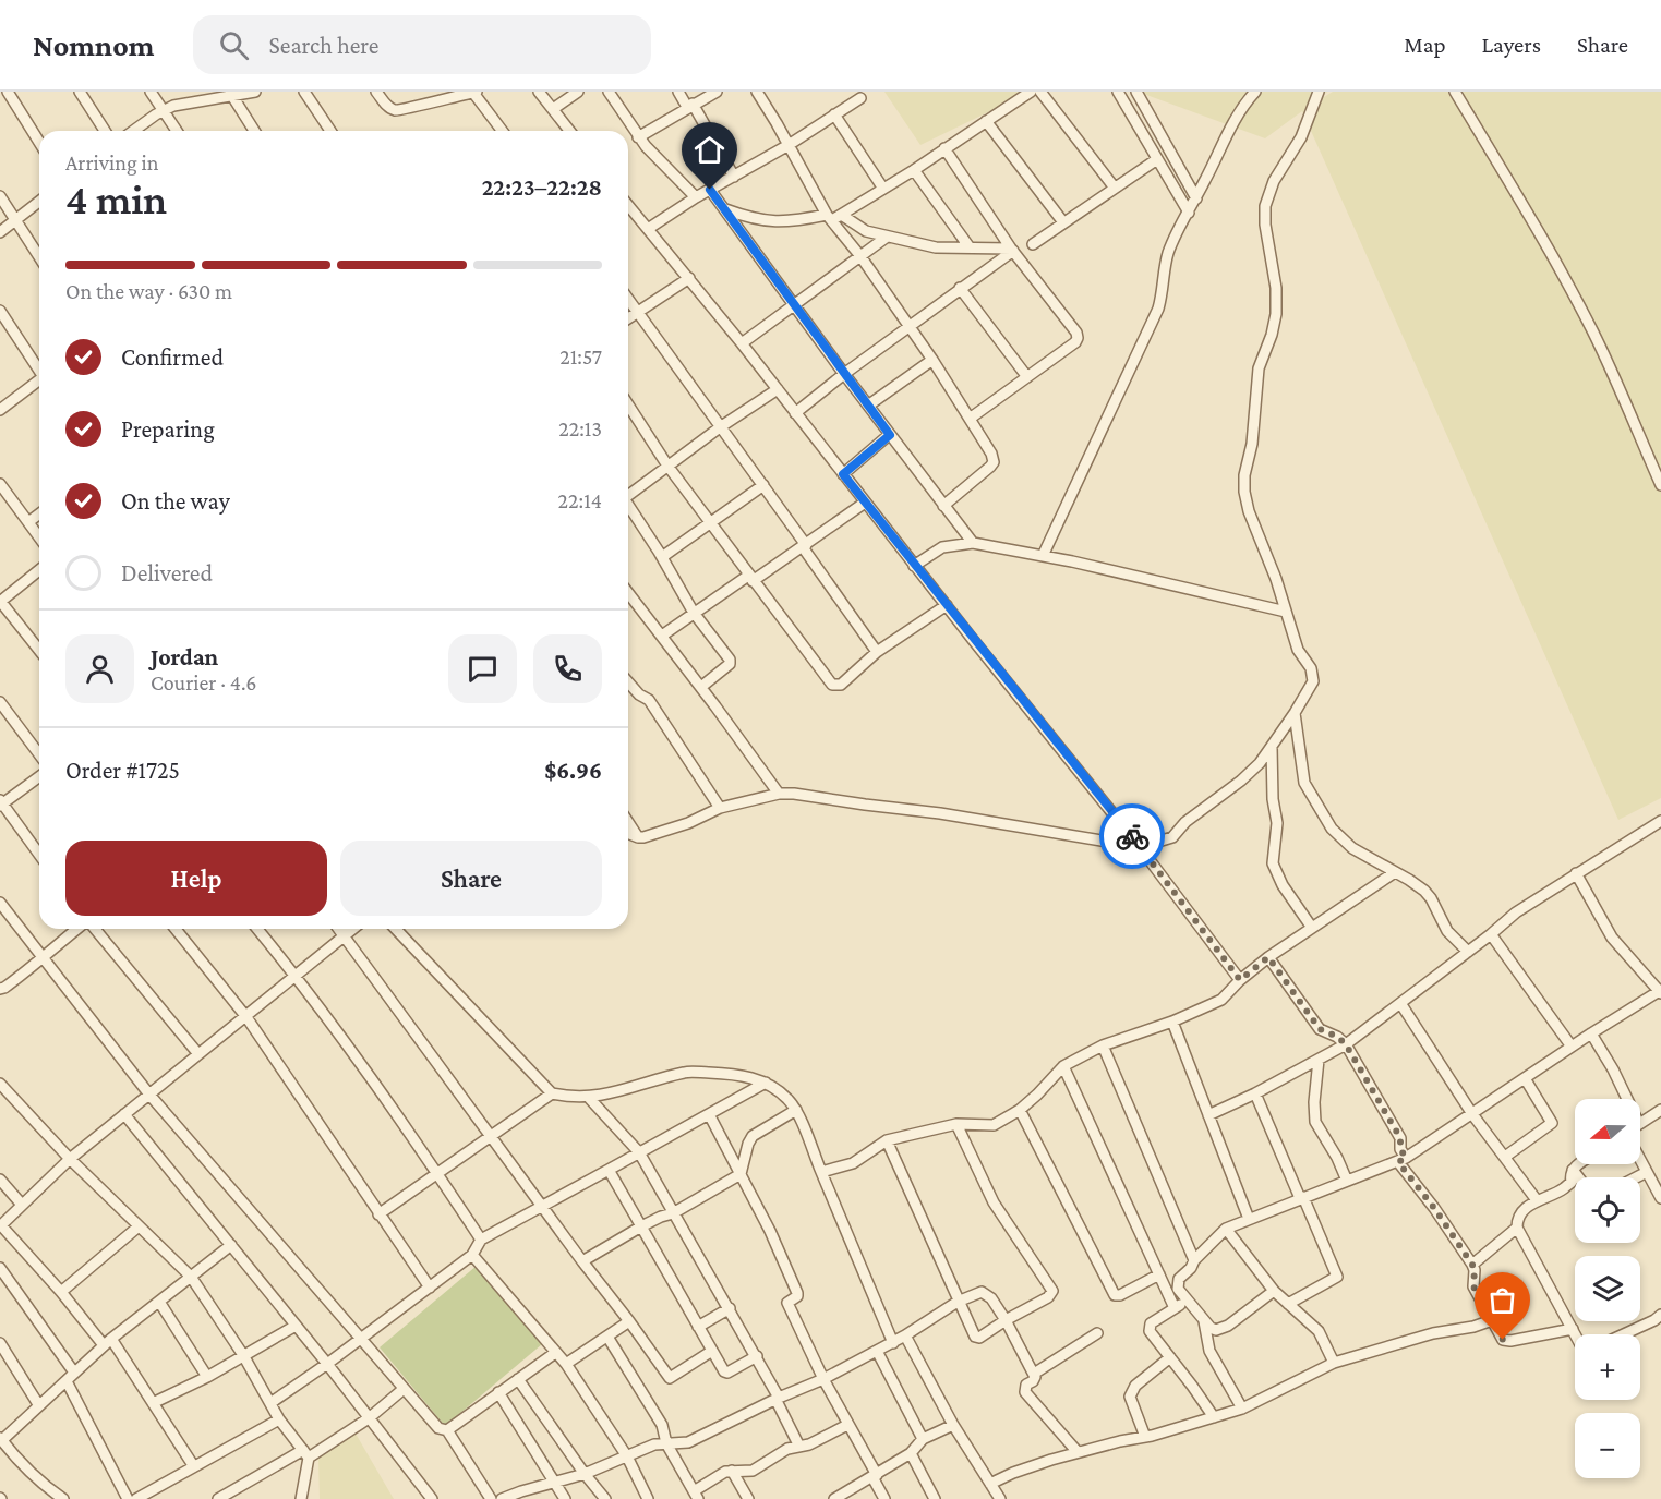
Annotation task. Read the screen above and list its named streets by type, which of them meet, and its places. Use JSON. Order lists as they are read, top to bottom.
{
  "north": "left",
  "page": {
    "header": "Nomnom",
    "search": "Search here",
    "nav": ["Map", "Layers", "Share"],
    "heading": ["4 min", "Arriving in", "22:23–22:28"],
    "panel": [
      "Jordan",
      "Courier · 4.6",
      "Order #1725",
      "$6.96"
    ],
    "bar": "On the way · 630 m",
    "list": [
      ["Confirmed", "21:57"],
      ["Preparing", "22:13"],
      ["On the way", "22:14"],
      "Delivered"
    ],
    "buttons": ["Help", "Share"],
    "map_buttons": ["+", "−"]
  }
}
